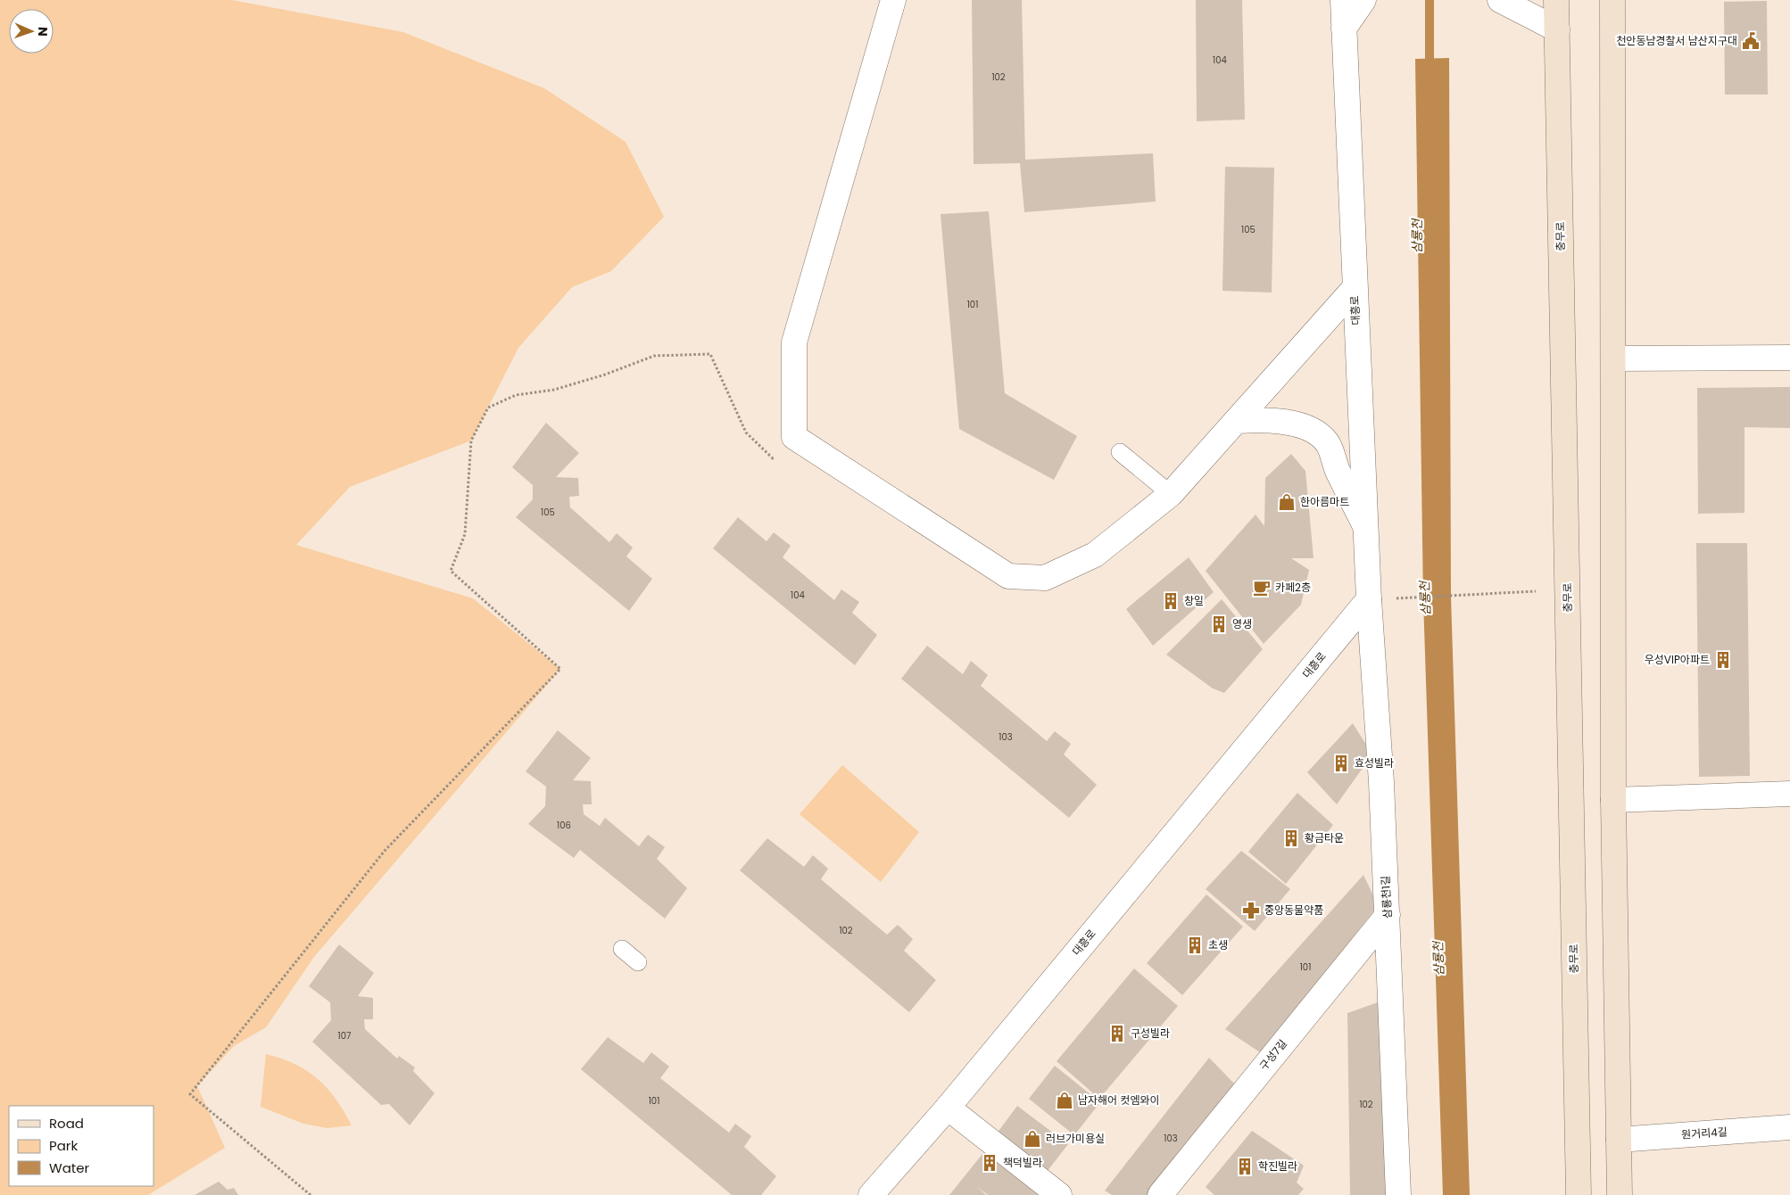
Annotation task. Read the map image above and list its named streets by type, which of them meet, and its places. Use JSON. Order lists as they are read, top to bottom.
{
  "streets": {
    "main road": ["충무로"],
    "street": [
      "대흥로",
      "삼룡천1길",
      "구성7길",
      "원거리4길"
    ]
  },
  "crossings": [
    ["대흥로", "삼룡천1길"],
    ["삼룡천1길", "구성7길"]
  ],
  "water": ["삼룡천"],
  "places": {
    "public building": ["천안동남경찰서 남산지구대"],
    "shop": ["한아름마트", "남자해어 컷엠와이", "러브가미용실"],
    "cafe": ["카페2층"],
    "building": [
      "창일",
      "영생",
      "우성VIP아파트",
      "효성빌라",
      "황금타운",
      "초생",
      "구성빌라",
      "책덕빌라",
      "학진빌라"
    ],
    "pharmacy": ["중앙동물약품"]
  },
  "house_numbers": [
    "104",
    "102",
    "105",
    "101",
    "105",
    "104",
    "103",
    "106",
    "102",
    "101",
    "107",
    "101",
    "102",
    "103"
  ],
  "legend": ["Road", "Park", "Water"],
  "north": "right"
}
